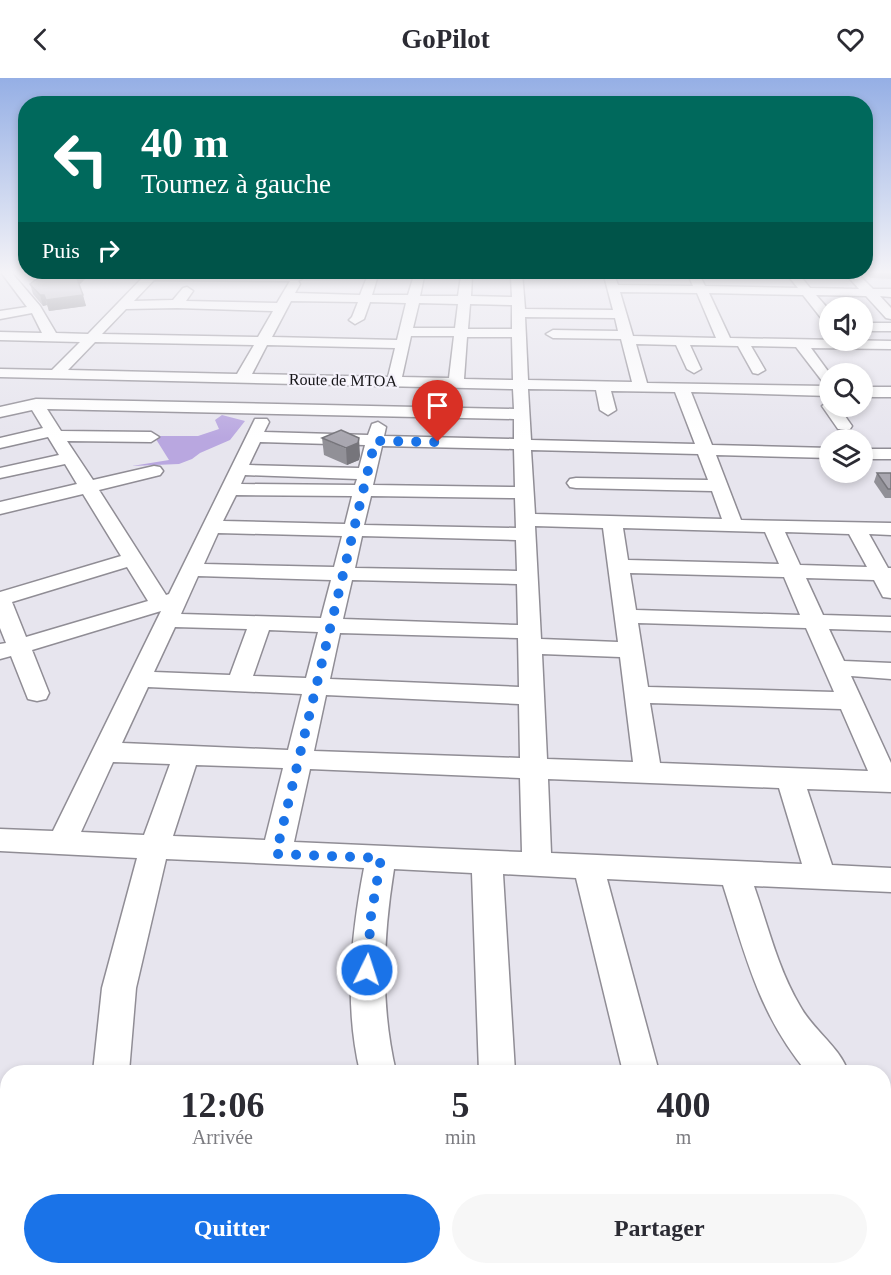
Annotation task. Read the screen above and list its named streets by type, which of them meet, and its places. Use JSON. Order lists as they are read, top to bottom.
{
  "streets": {
    "street": ["Route de MTOA"]
  },
  "page": {
    "header": "GoPilot",
    "turn": ["40 m", "Tournez à gauche"],
    "then": "Puis",
    "eta": [
      "12:06",
      "Arrivée",
      "5",
      "min",
      "400",
      "m"
    ],
    "buttons": ["Quitter", "Partager"]
  }
}
